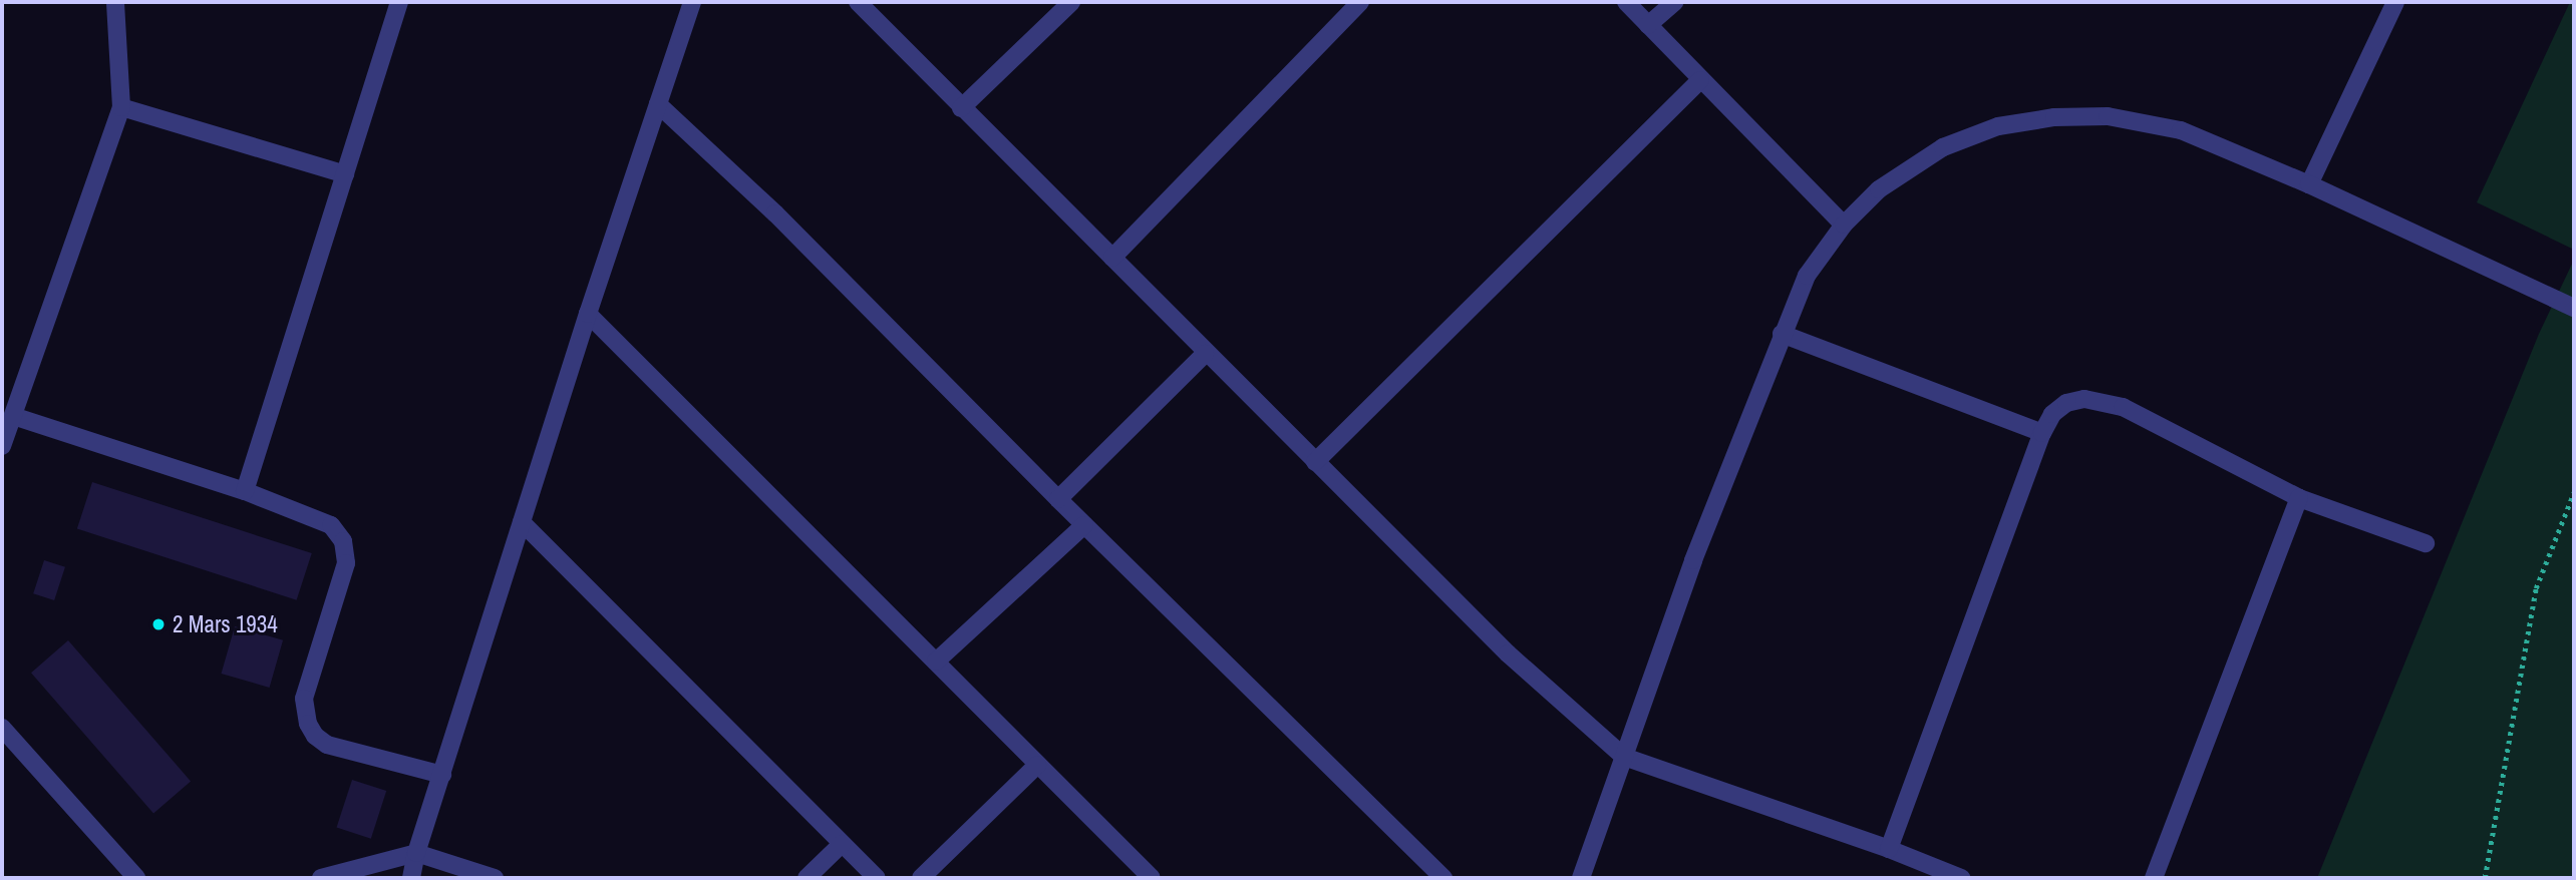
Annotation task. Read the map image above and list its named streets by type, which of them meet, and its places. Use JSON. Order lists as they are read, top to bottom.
{
  "places": ["2 Mars 1934"]
}
